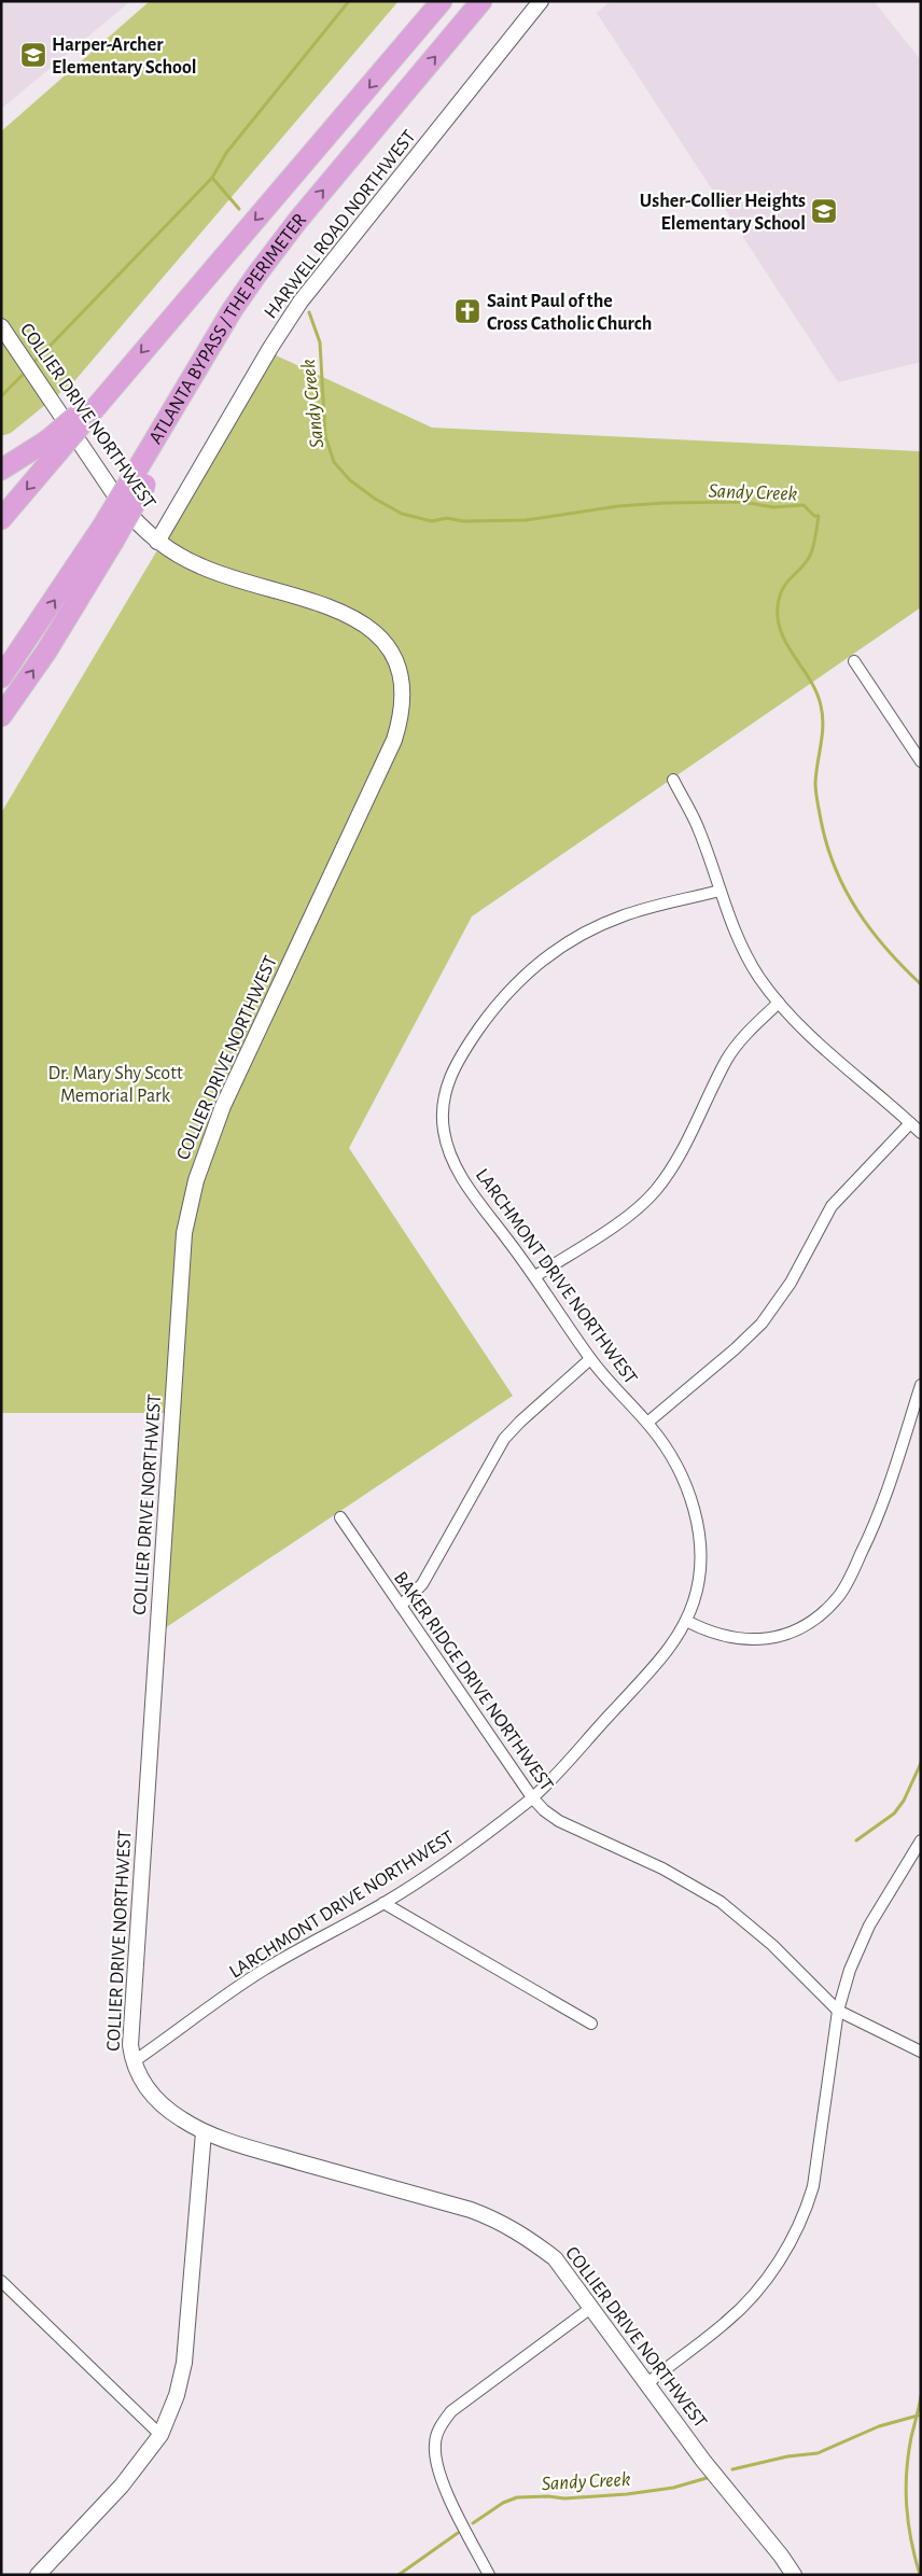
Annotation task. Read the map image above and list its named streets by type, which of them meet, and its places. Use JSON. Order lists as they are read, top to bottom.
{
  "streets": {
    "highway": ["ATLANTA BYPASS / THE PERIMETER"],
    "main road": ["HARWELL ROAD NORTHWEST", "COLLIER DRIVE NORTHWEST"],
    "street": ["LARCHMONT DRIVE NORTHWEST", "BAKER RIDGE DRIVE NORTHWEST"]
  },
  "crossings": [
    ["HARWELL ROAD NORTHWEST", "COLLIER DRIVE NORTHWEST"],
    ["COLLIER DRIVE NORTHWEST", "LARCHMONT DRIVE NORTHWEST"],
    ["LARCHMONT DRIVE NORTHWEST", "BAKER RIDGE DRIVE NORTHWEST"]
  ],
  "water": ["Sandy Creek"],
  "parks": ["Dr. Mary Shy Scott Memorial Park"],
  "places": {
    "school or university": ["Harper-Archer Elementary School", "Usher-Collier Heights Elementary School"],
    "church": ["Saint Paul of the Cross Catholic Church"]
  }
}
